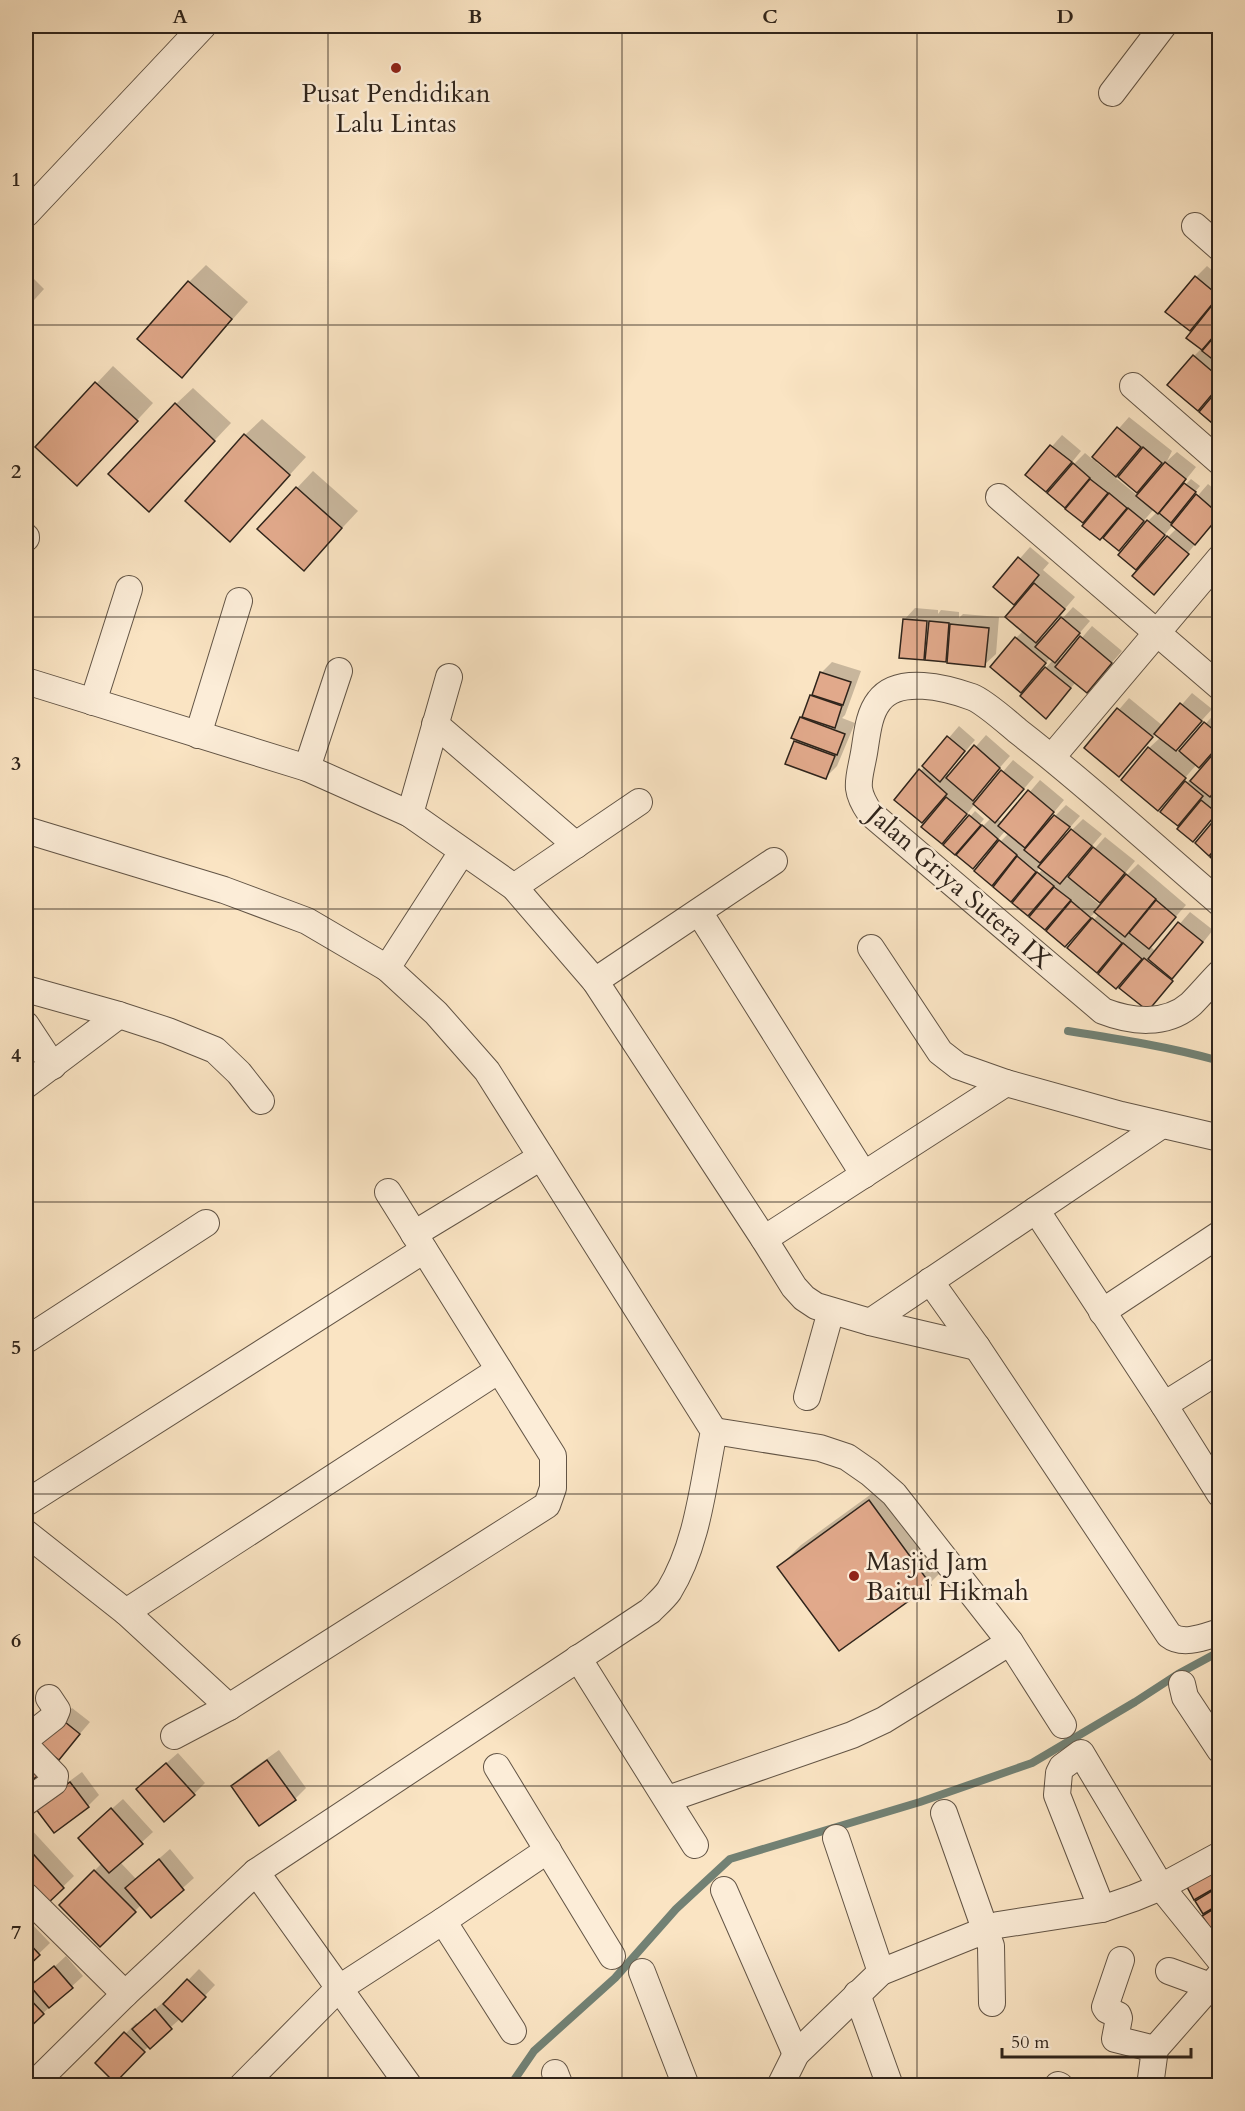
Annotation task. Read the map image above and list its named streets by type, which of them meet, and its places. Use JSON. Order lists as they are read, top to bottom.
{
  "streets": {
    "street": ["Jalan Griya Sutera IX"]
  },
  "places": ["Pusat Pendidikan Lalu Lintas", "Masjid Jam Baitul Hikmah"],
  "scale_bar": "50 m",
  "grid": {
    "columns": [
      "A",
      "B",
      "C",
      "D"
    ],
    "rows": [
      "1",
      "2",
      "3",
      "4",
      "5",
      "6",
      "7"
    ]
  }
}
